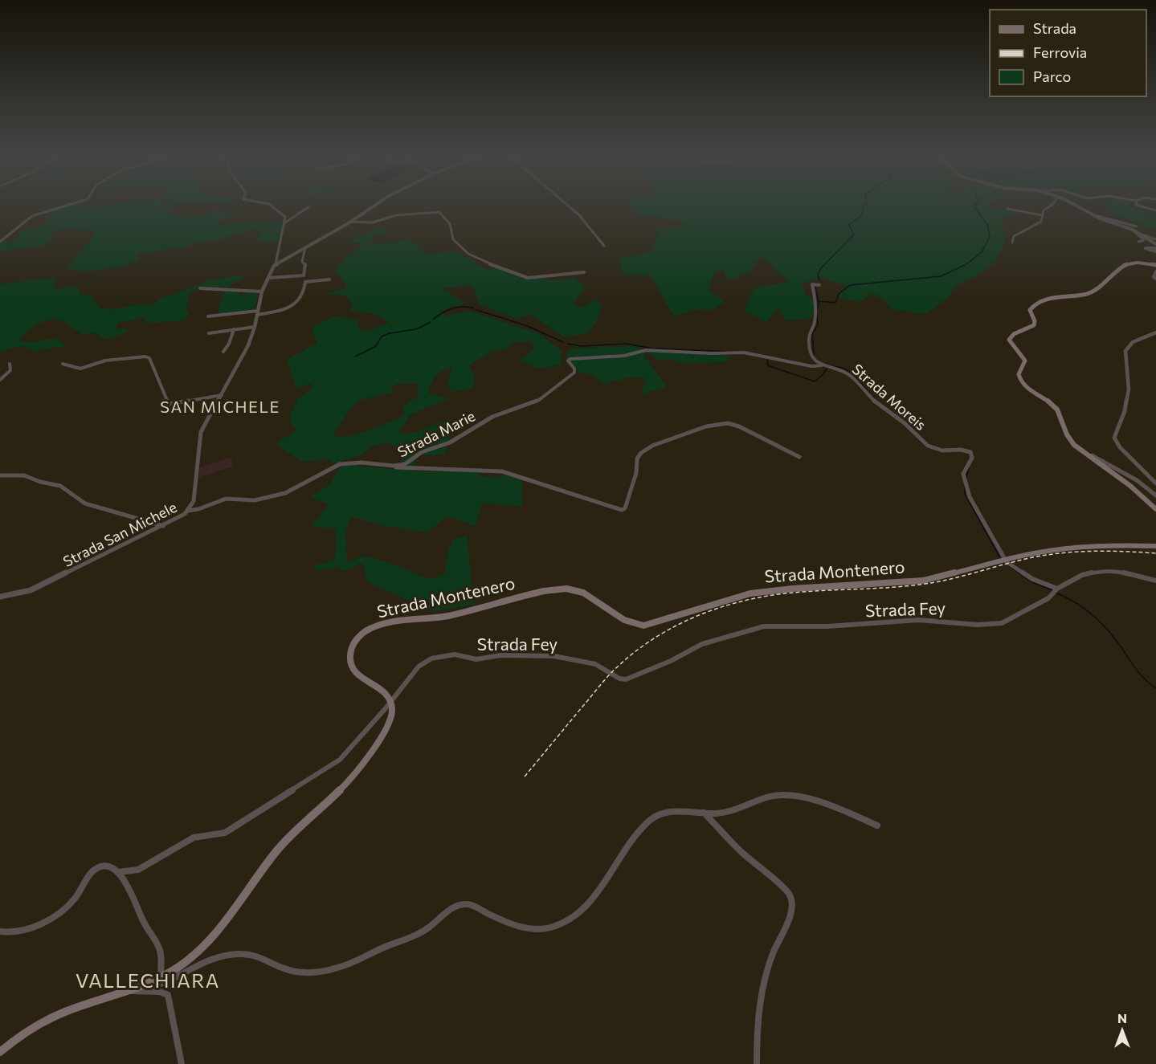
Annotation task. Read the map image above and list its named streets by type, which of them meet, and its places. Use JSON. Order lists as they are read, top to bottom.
{
  "streets": {
    "main road": ["Strada Montenero"],
    "street": [
      "Strada Moreis",
      "Strada Marie",
      "Strada San Michele",
      "Strada Fey"
    ]
  },
  "crossings": [
    ["Strada Moreis", "Strada Fey"],
    ["Strada Marie", "Strada San Michele"],
    ["Strada Montenero", "Strada Fey"]
  ],
  "districts": ["SAN MICHELE", "VALLECHIARA"],
  "legend": ["Strada", "Ferrovia", "Parco"],
  "north": "top"
}
